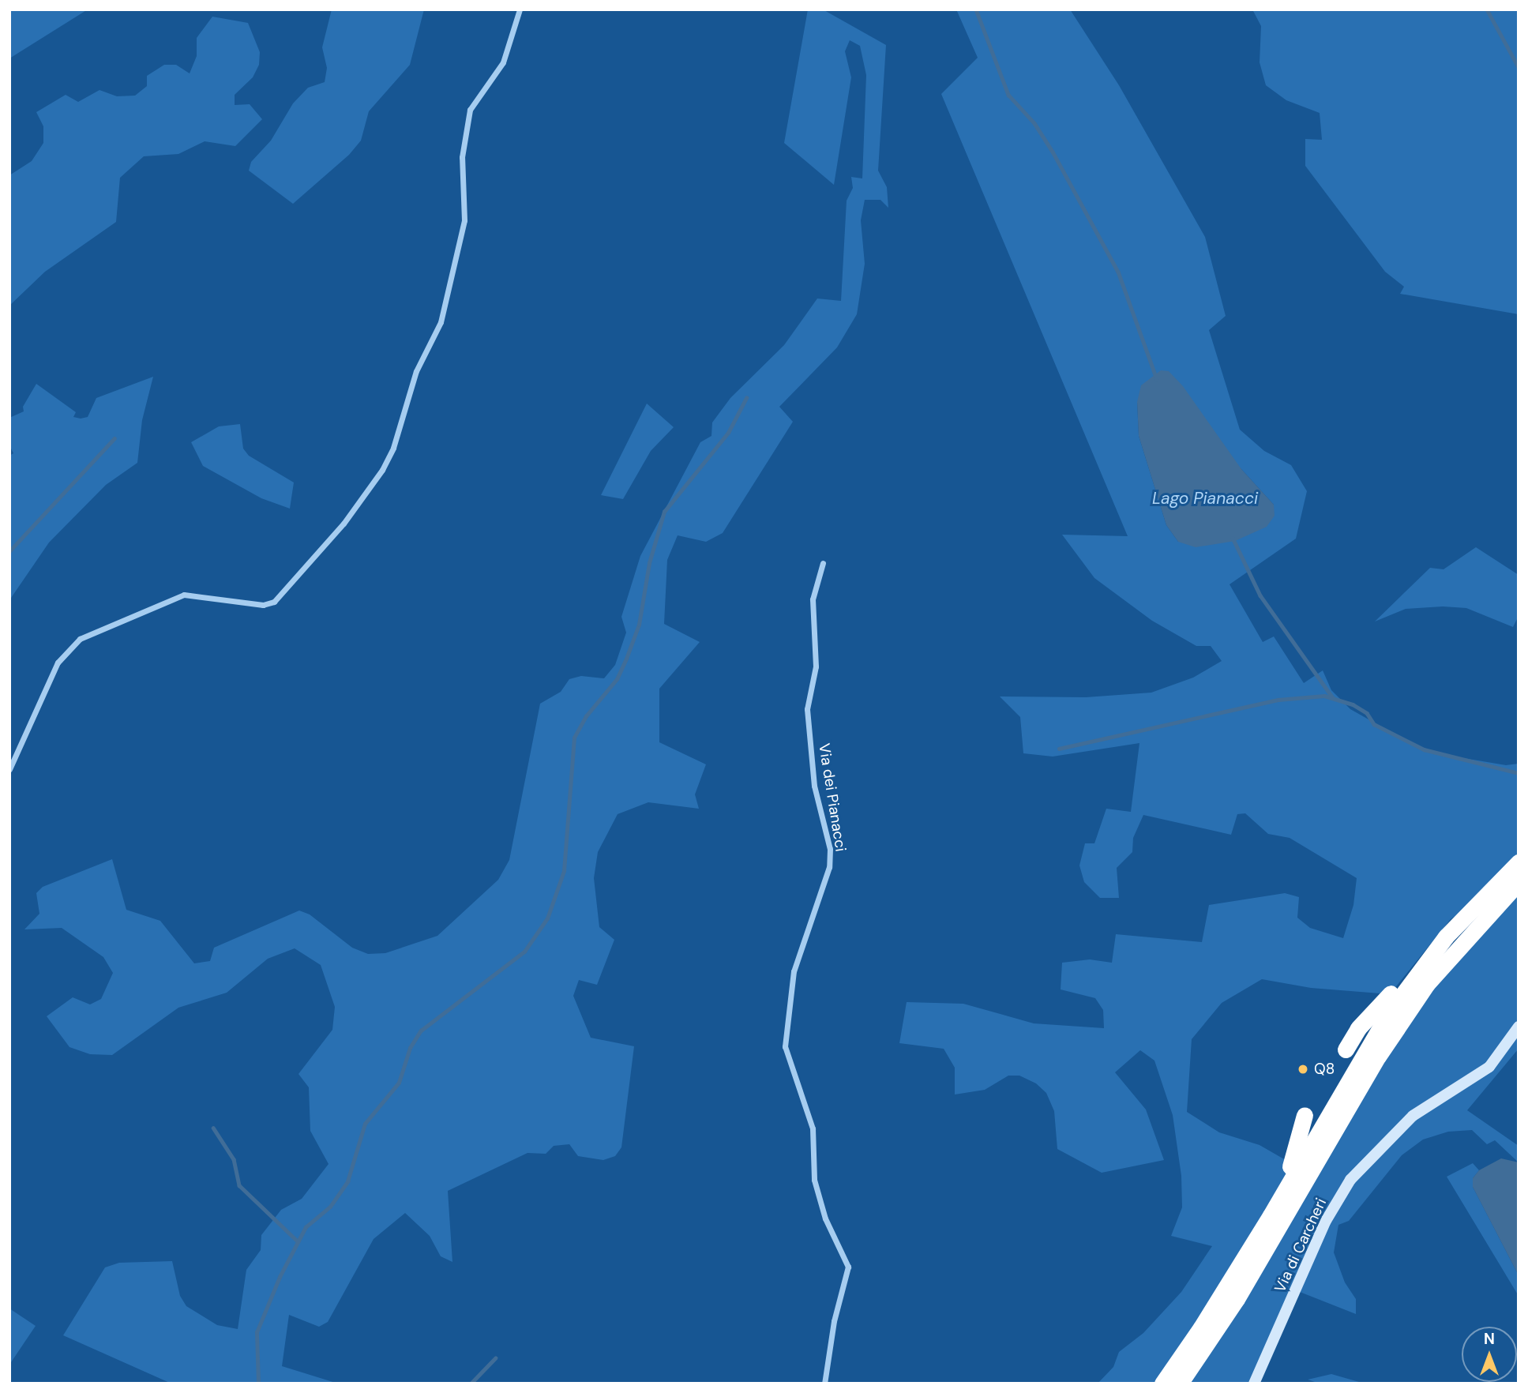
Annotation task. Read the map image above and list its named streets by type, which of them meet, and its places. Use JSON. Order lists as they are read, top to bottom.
{
  "streets": {
    "street": ["Via dei Pianacci", "Via di Carcheri"]
  },
  "water": ["Lago Pianacci"],
  "places": ["Q8"],
  "north": "top"
}
